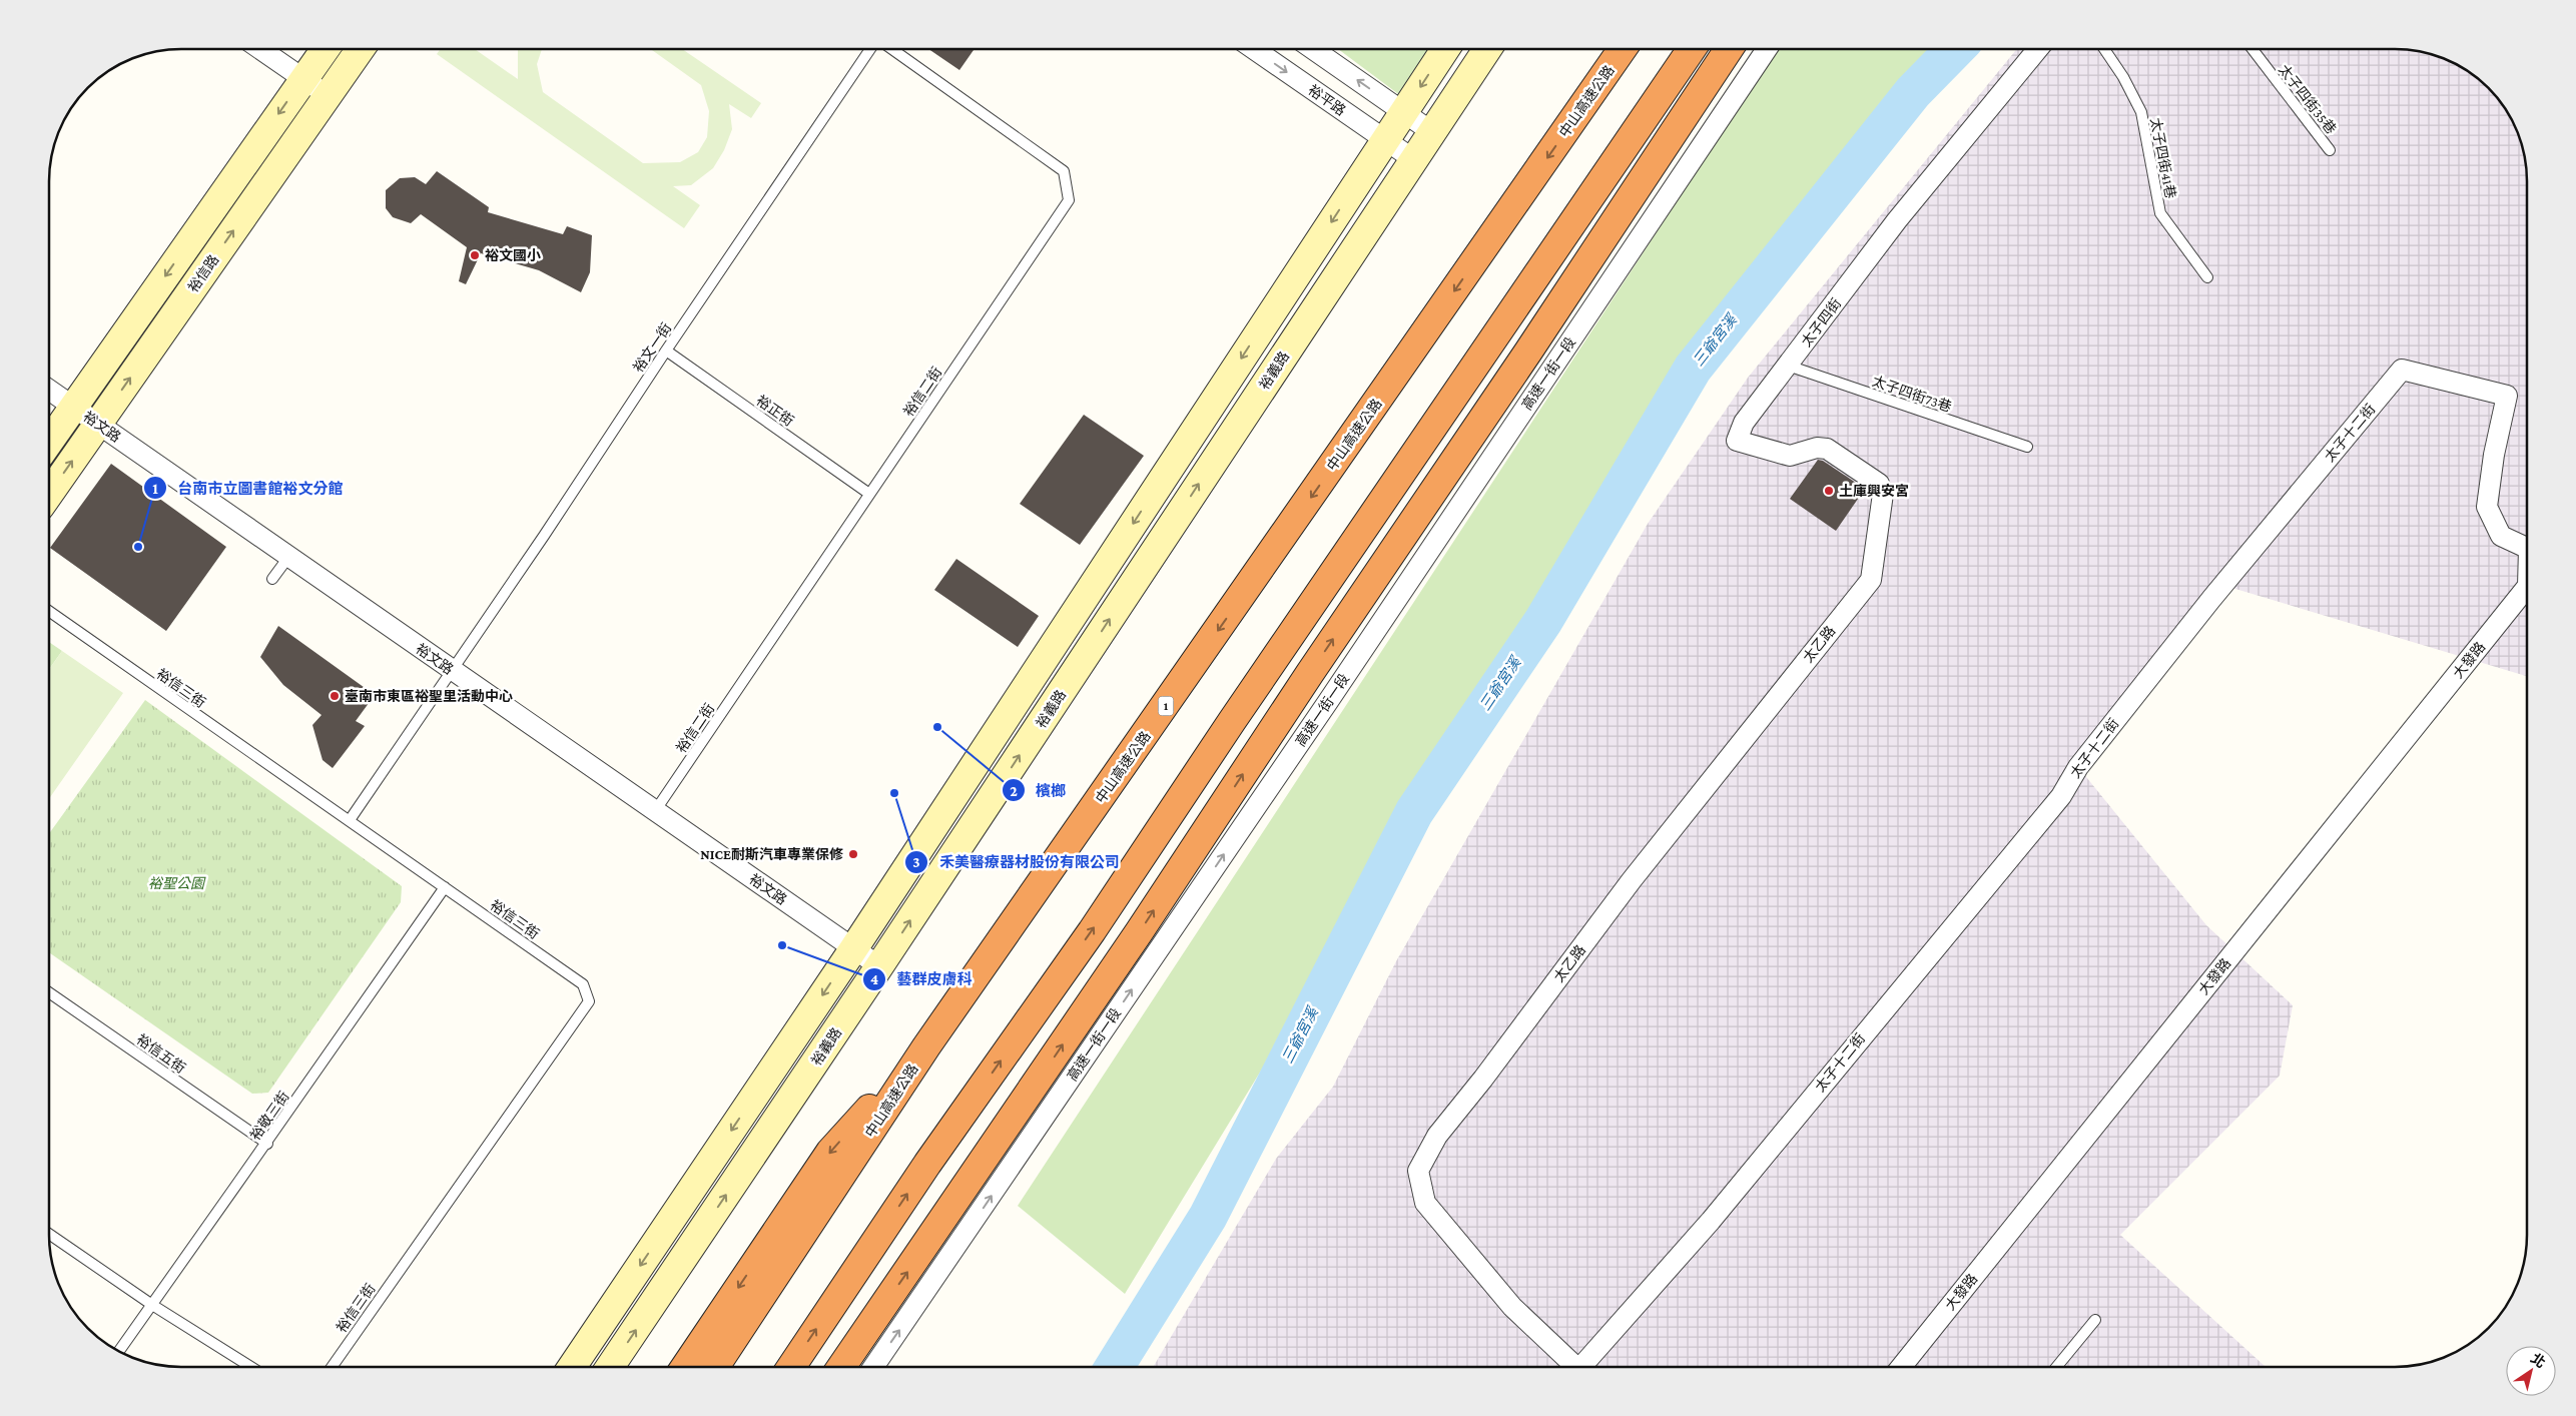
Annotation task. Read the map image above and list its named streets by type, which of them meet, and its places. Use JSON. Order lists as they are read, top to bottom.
{
  "streets": {
    "highway": ["中山高速公路", "1"],
    "street": [
      "裕平路",
      "裕信路",
      "太子四街",
      "裕義路",
      "高速一街一段",
      "裕文路",
      "太子十二街",
      "太乙路",
      "大發路"
    ],
    "lane": [
      "太子四街35巷",
      "太子四街41巷",
      "裕文一街",
      "裕信二街",
      "太子四街73巷",
      "裕正街",
      "裕信三街",
      "裕信五街",
      "裕敬三街"
    ]
  },
  "crossings": [
    ["裕平路", "裕義路"],
    ["裕信路", "裕文路"],
    ["太子四街", "太子四街73巷"],
    ["太子四街", "太乙路"],
    ["裕文一街", "裕正街"],
    ["裕文一街", "裕文路"],
    ["裕文一街", "裕信三街"],
    ["裕義路", "裕文路"],
    ["裕信二街", "裕正街"],
    ["裕信二街", "裕文路"],
    ["裕信三街", "裕敬三街"],
    ["裕信五街", "裕敬三街"]
  ],
  "one_way": ["高速一街一段"],
  "water": ["三爺宮溪"],
  "parks": ["裕聖公園"],
  "places": [
    "裕文國小",
    "土庫興安宮",
    "台南市立圖書館裕文分館",
    "臺南市東區裕聖里活動中心",
    "檳榔",
    "禾美醫療器材股份有限公司",
    "NICE耐斯汽車專業保修",
    "藝群皮膚科"
  ],
  "north": "top right"
}
